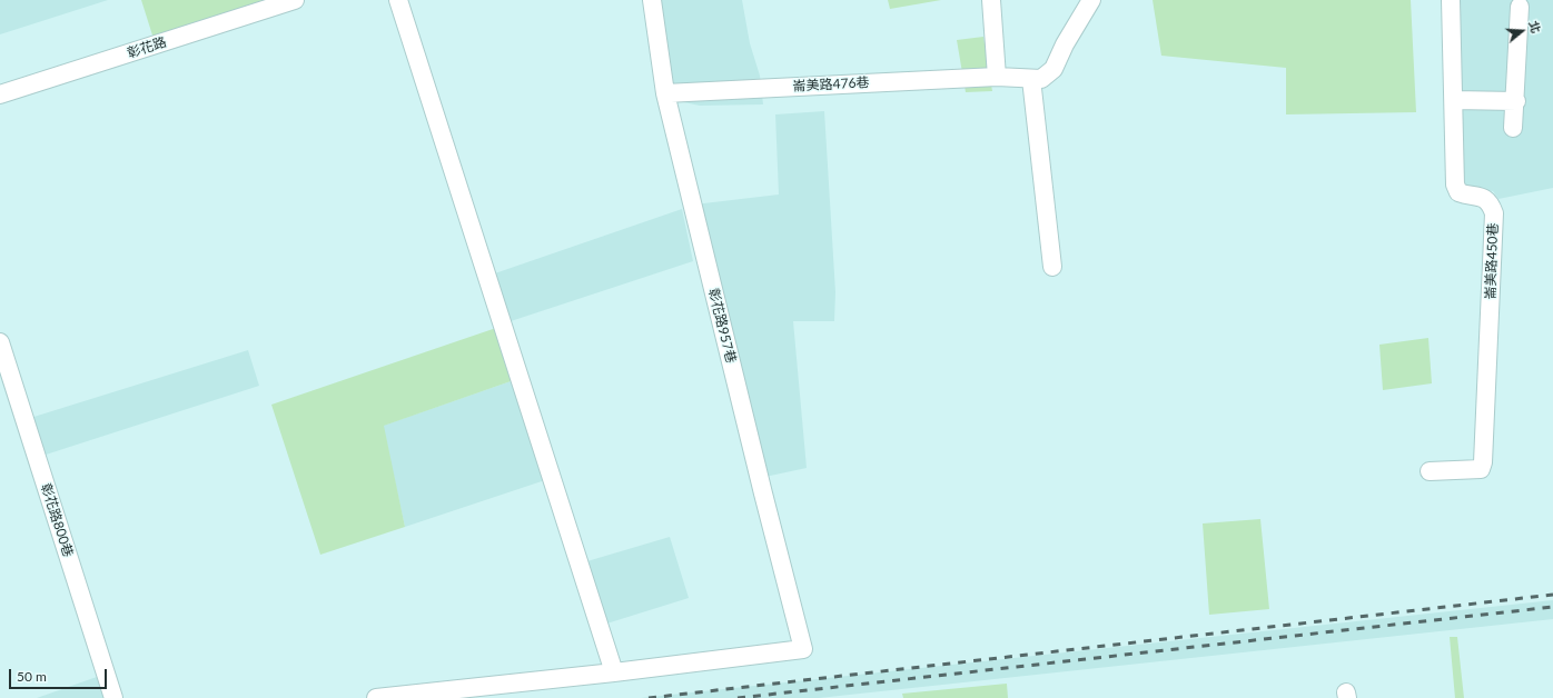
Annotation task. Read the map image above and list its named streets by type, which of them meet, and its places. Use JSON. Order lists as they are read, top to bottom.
{
  "streets": {
    "street": [
      "彰花路",
      "崙美路476巷",
      "崙美路450巷",
      "彰花路957巷",
      "彰花路800巷"
    ]
  },
  "crossings": [
    ["崙美路476巷", "彰花路957巷"]
  ],
  "scale_bar": "50 m",
  "north": "right"
}
